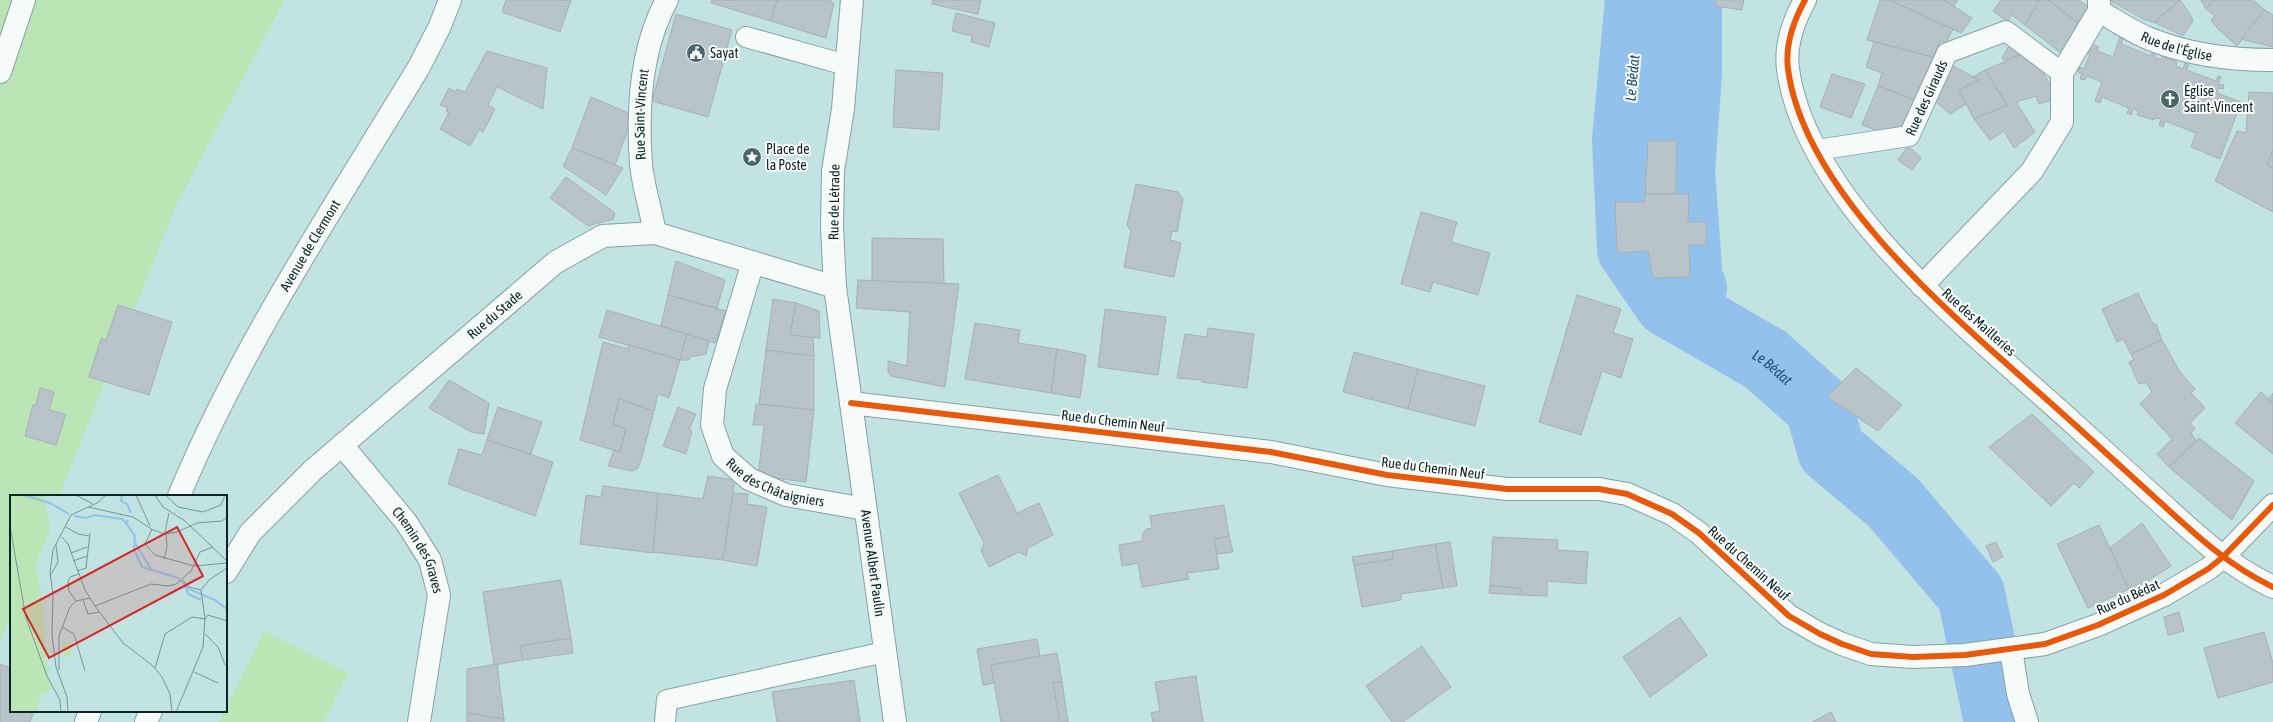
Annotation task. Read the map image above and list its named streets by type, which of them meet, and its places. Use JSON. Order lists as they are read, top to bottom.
{
  "streets": {
    "street": [
      "Rue de l'Église",
      "Rue Saint-Vincent",
      "Rue de Létrade",
      "Avenue de Clermont",
      "Rue du Stade",
      "Rue des Mailleries",
      "Rue du Chemin Neuf",
      "Rue des Châtaigniers",
      "Chemin des Graves",
      "Avenue Albert Paulin",
      "Rue du Bédat"
    ],
    "lane": ["Rue des Girauds"]
  },
  "crossings": [
    ["Rue des Girauds", "Rue des Mailleries"],
    ["Rue Saint-Vincent", "Rue du Stade"],
    ["Rue de Létrade", "Rue du Stade"],
    ["Rue de Létrade", "Rue du Chemin Neuf"],
    ["Rue de Létrade", "Avenue Albert Paulin"],
    ["Rue du Stade", "Rue des Châtaigniers"],
    ["Rue du Stade", "Chemin des Graves"],
    ["Rue des Mailleries", "Rue du Bédat"],
    ["Rue du Chemin Neuf", "Avenue Albert Paulin"],
    ["Rue du Chemin Neuf", "Rue du Bédat"],
    ["Rue des Châtaigniers", "Avenue Albert Paulin"]
  ],
  "water": ["Le Bédat"],
  "places": {
    "public building": ["Sayat"],
    "church": ["Église Saint-Vincent"],
    "place": ["Place de la Poste"]
  }
}
